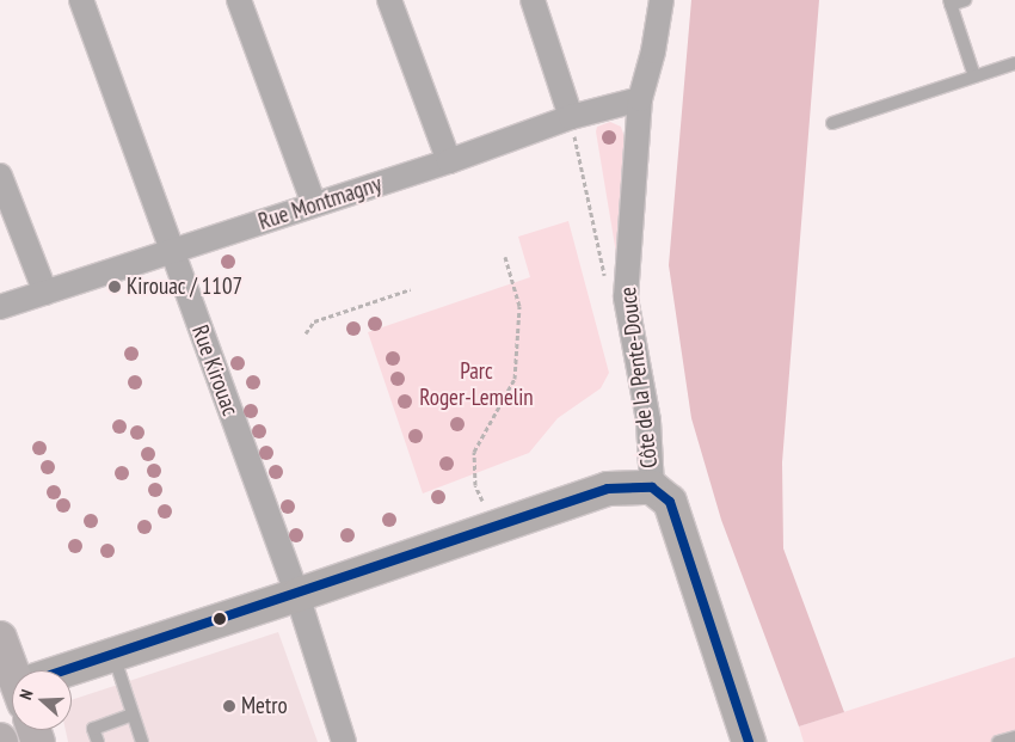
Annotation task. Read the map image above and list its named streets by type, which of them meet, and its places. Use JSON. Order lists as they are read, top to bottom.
{
  "streets": {
    "main road": ["Côte de la Pente-Douce"],
    "street": ["Rue Montmagny", "Rue Kirouac"]
  },
  "crossings": [
    ["Rue Montmagny", "Rue Kirouac"],
    ["Rue Montmagny", "Côte de la Pente-Douce"]
  ],
  "parks": ["Parc Roger-Lemelin"],
  "places": ["Kirouac / 1107", "Metro"],
  "north": "left"
}
